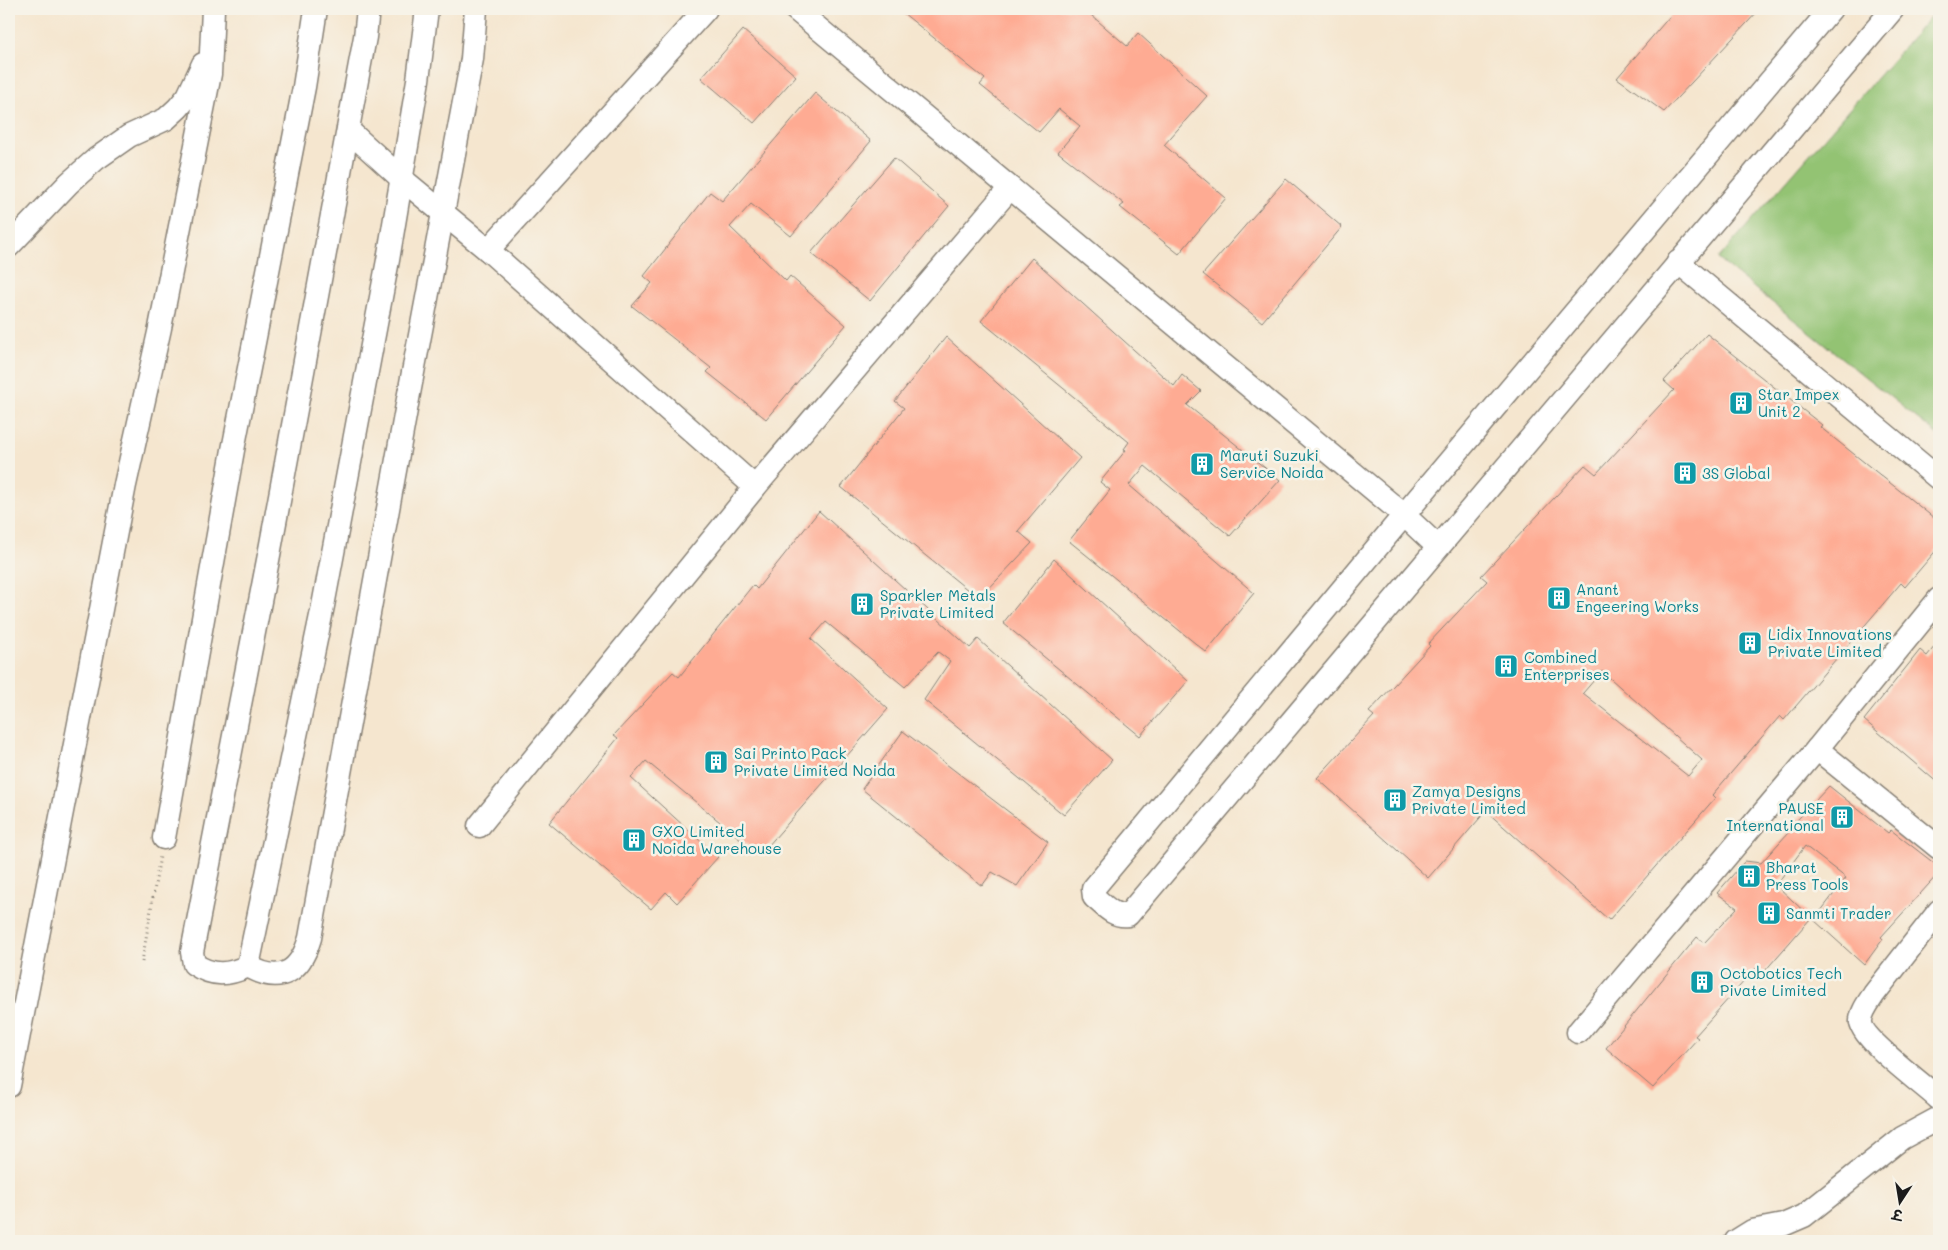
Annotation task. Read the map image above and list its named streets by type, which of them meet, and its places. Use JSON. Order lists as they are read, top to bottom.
{
  "places": {
    "building": [
      "Star Impex Unit 2",
      "Maruti Suzuki Service Noida",
      "3S Global",
      "Anant Engeering Works",
      "Sparkler Metals Private Limited",
      "Lidix Innovations Private Limited",
      "Combined Enterprises",
      "Sai Printo Pack Private Limited Noida",
      "Zamya Designs Private Limited",
      "PAUSE International",
      "GXO Limited Noida Warehouse",
      "Bharat Press Tools",
      "Sanmti Trader",
      "Octobotics Tech Pivate Limited"
    ]
  },
  "north": "bottom"
}
